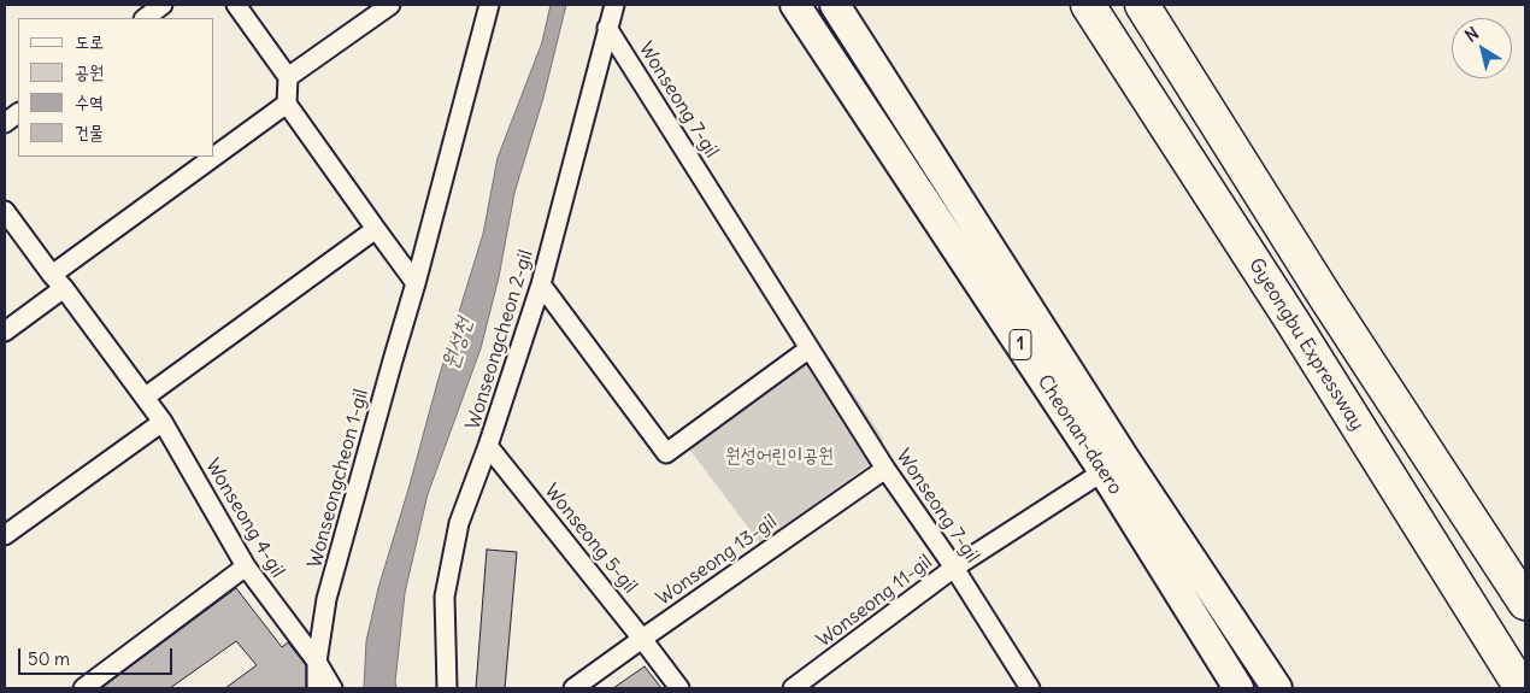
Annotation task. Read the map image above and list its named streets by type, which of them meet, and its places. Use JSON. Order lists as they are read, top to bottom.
{
  "streets": {
    "highway": ["Gyeongbu Expressway"],
    "main road": ["1", "Cheonan-daero"],
    "street": [
      "Wonseong 7-gil",
      "Wonseongcheon 2-gil",
      "Wonseongcheon 1-gil",
      "Wonseong 4-gil",
      "Wonseong 5-gil",
      "Wonseong 13-gil",
      "Wonseong 11-gil"
    ]
  },
  "crossings": [
    ["Wonseong 7-gil", "Wonseongcheon 2-gil"],
    ["Wonseong 7-gil", "Wonseong 13-gil"],
    ["Wonseong 7-gil", "Wonseong 11-gil"],
    ["Wonseongcheon 2-gil", "Wonseong 5-gil"],
    ["Cheonan-daero", "Wonseong 11-gil"],
    ["Wonseongcheon 1-gil", "Wonseong 4-gil"],
    ["Wonseong 5-gil", "Wonseong 13-gil"]
  ],
  "water": ["원성천"],
  "parks": ["원성어린이공원"],
  "legend": [
    "도로",
    "공원",
    "수역",
    "건물"
  ],
  "scale_bar": "50 m",
  "north": "top left"
}
